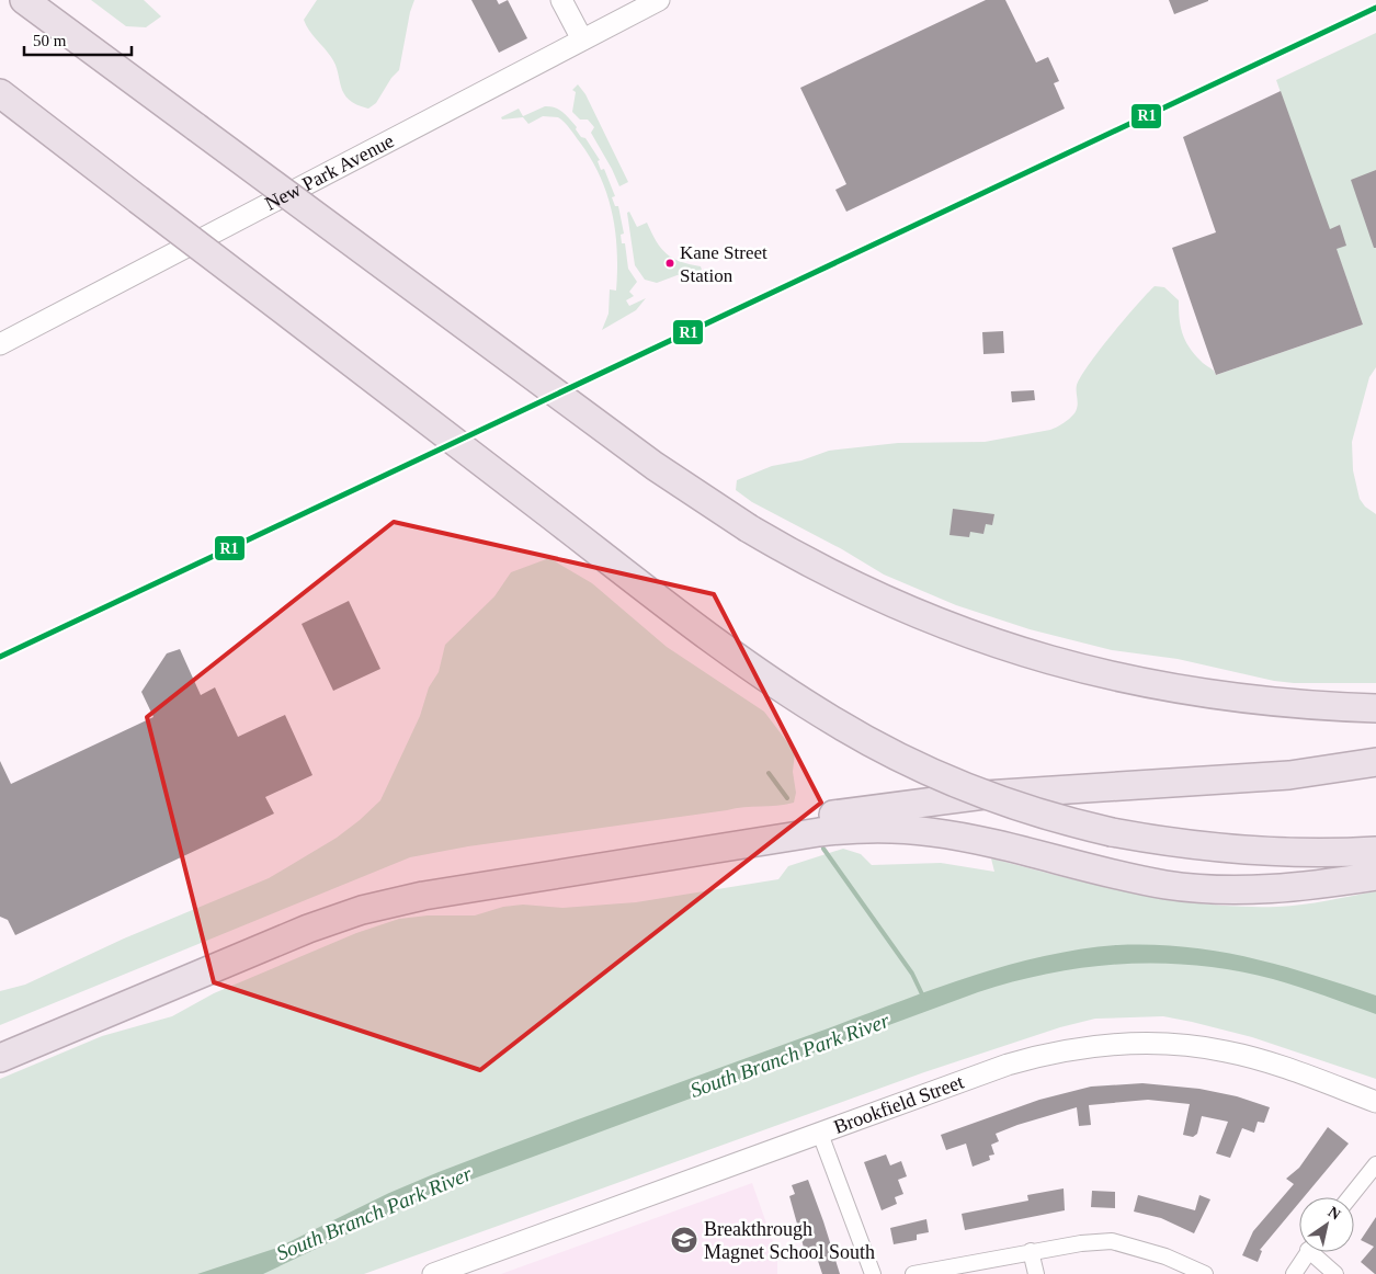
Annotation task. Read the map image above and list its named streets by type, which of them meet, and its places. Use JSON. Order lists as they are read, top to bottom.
{
  "streets": {
    "street": ["New Park Avenue", "Brookfield Street"]
  },
  "water": ["South Branch Park River"],
  "places": {
    "other": ["Kane Street Station"],
    "school or university": ["Breakthrough Magnet School South"]
  },
  "lines": ["transit line R1"],
  "scale_bar": "50 m",
  "north": "top right"
}
